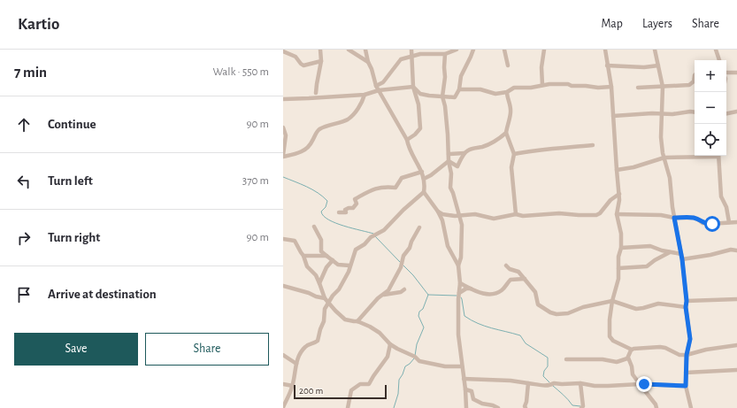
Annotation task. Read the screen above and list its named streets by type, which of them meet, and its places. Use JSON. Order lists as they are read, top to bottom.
{
  "scale_bar": "200 m",
  "page": {
    "header": "Kartio",
    "nav": ["Map", "Layers", "Share"],
    "heading": ["7 min", "Walk · 550 m"],
    "map_buttons": ["+", "−"],
    "list": [
      ["Continue", "90 m"],
      ["Turn left", "370 m"],
      ["Turn right", "90 m"],
      "Arrive at destination"
    ],
    "buttons": ["Save", "Share"],
    "scale": "200 m"
  }
}
